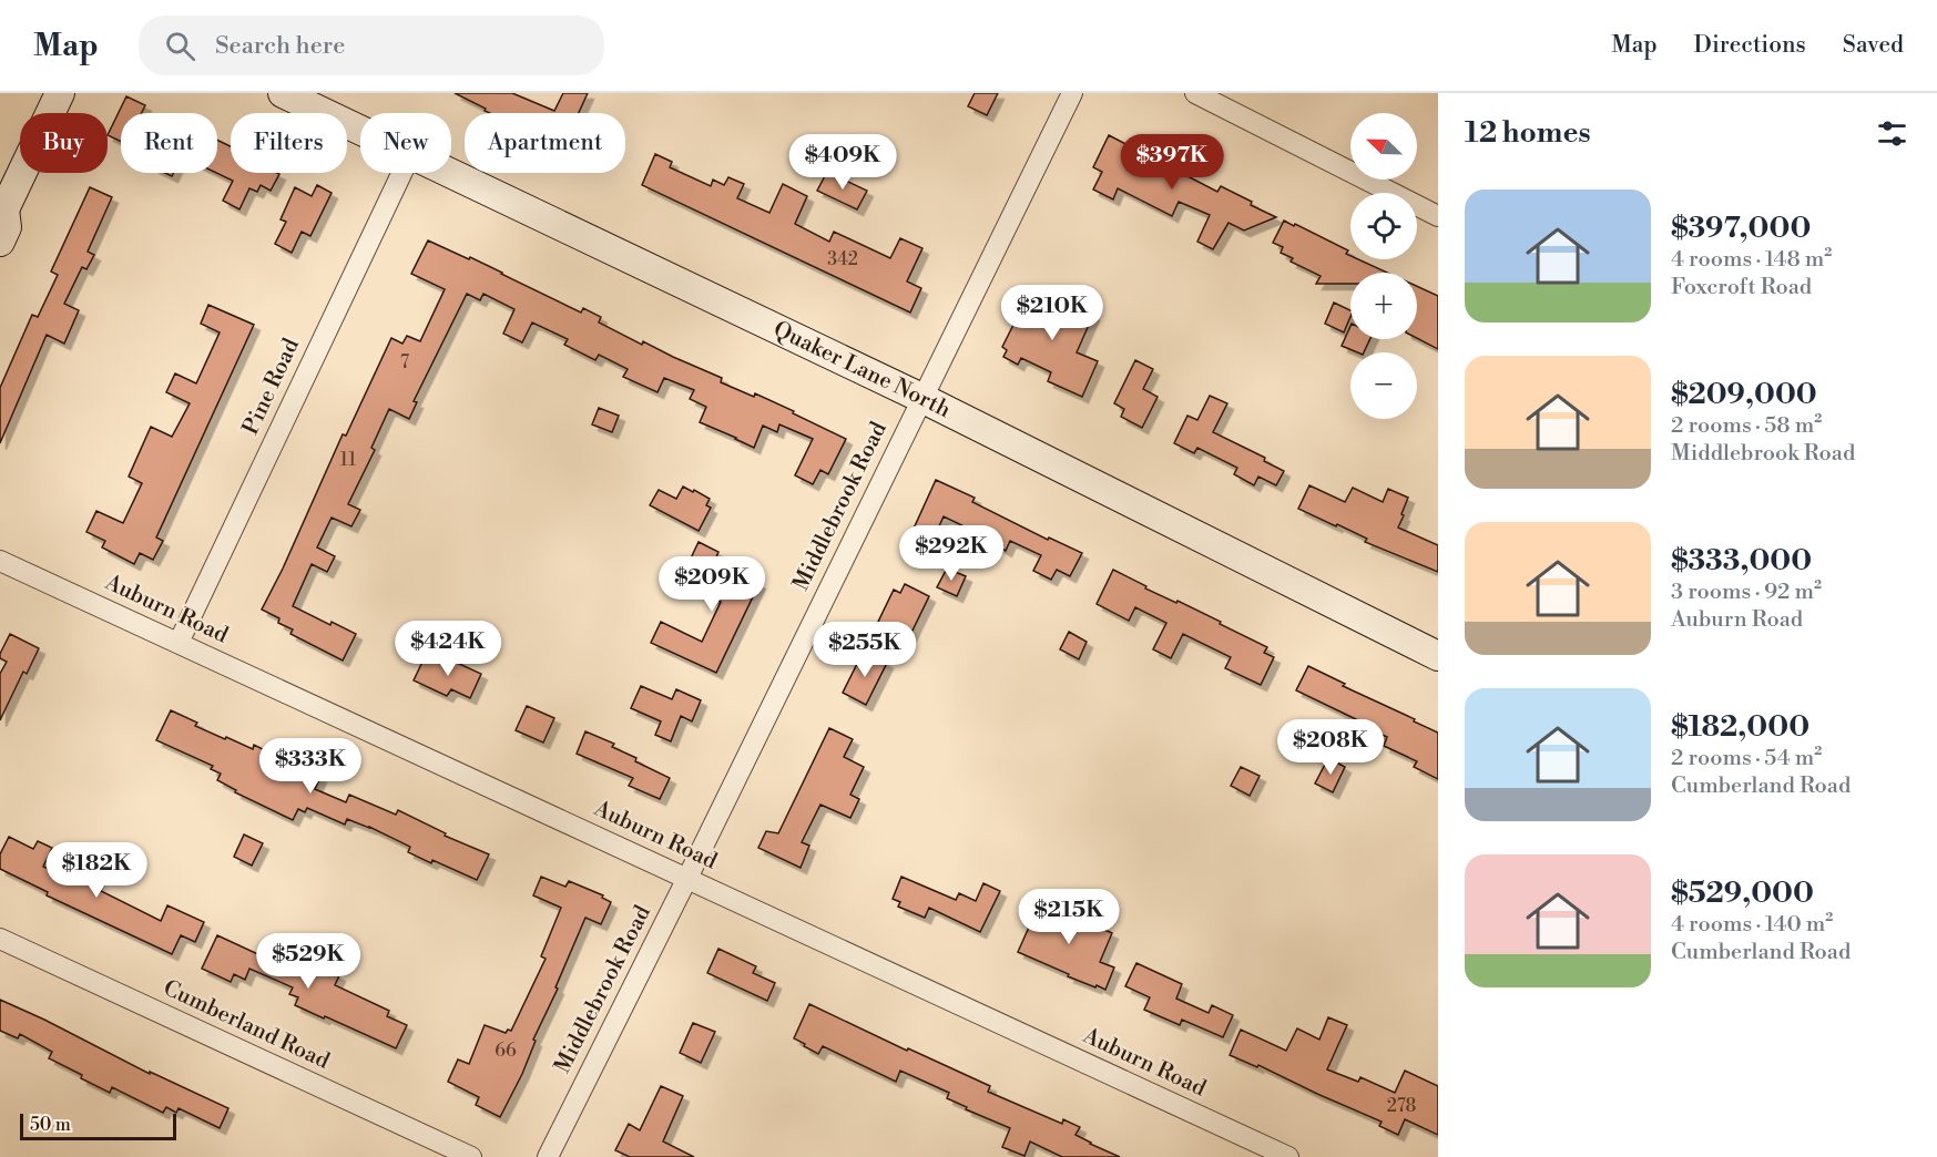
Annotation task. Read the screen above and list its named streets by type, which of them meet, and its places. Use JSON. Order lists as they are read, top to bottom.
{
  "streets": {
    "street": [
      "Quaker Lane North",
      "Pine Road",
      "Middlebrook Road",
      "Auburn Road",
      "Cumberland Road"
    ]
  },
  "crossings": [
    ["Quaker Lane North", "Middlebrook Road"],
    ["Pine Road", "Auburn Road"],
    ["Middlebrook Road", "Auburn Road"]
  ],
  "house_numbers": [
    "342",
    "7",
    "11",
    "66",
    "278"
  ],
  "scale_bar": "50 m",
  "north": "top left",
  "page": {
    "header": "Map",
    "search": "Search here",
    "nav": ["Map", "Directions", "Saved"],
    "heading": "12 homes",
    "map_buttons": ["+", "−"],
    "chip": [
      "Buy",
      "Rent",
      "Filters",
      "New",
      "Apartment"
    ],
    "price": [
      "$409K",
      "$397K",
      "$210K",
      "$292K",
      "$209K",
      "$424K",
      "$255K",
      "$208K",
      "$333K",
      "$182K",
      "$215K",
      "$529K"
    ],
    "list": [
      {
        "name": "$397,000",
        "note": "4 rooms · 148 m² · Foxcroft Road"
      },
      {
        "name": "$209,000",
        "note": "2 rooms · 58 m² · Middlebrook Road"
      },
      {
        "name": "$333,000",
        "note": "3 rooms · 92 m² · Auburn Road"
      },
      {
        "name": "$182,000",
        "note": "2 rooms · 54 m² · Cumberland Road"
      },
      {
        "name": "$529,000",
        "note": "4 rooms · 140 m² · Cumberland Road"
      }
    ],
    "scale": "50 m"
  }
}
